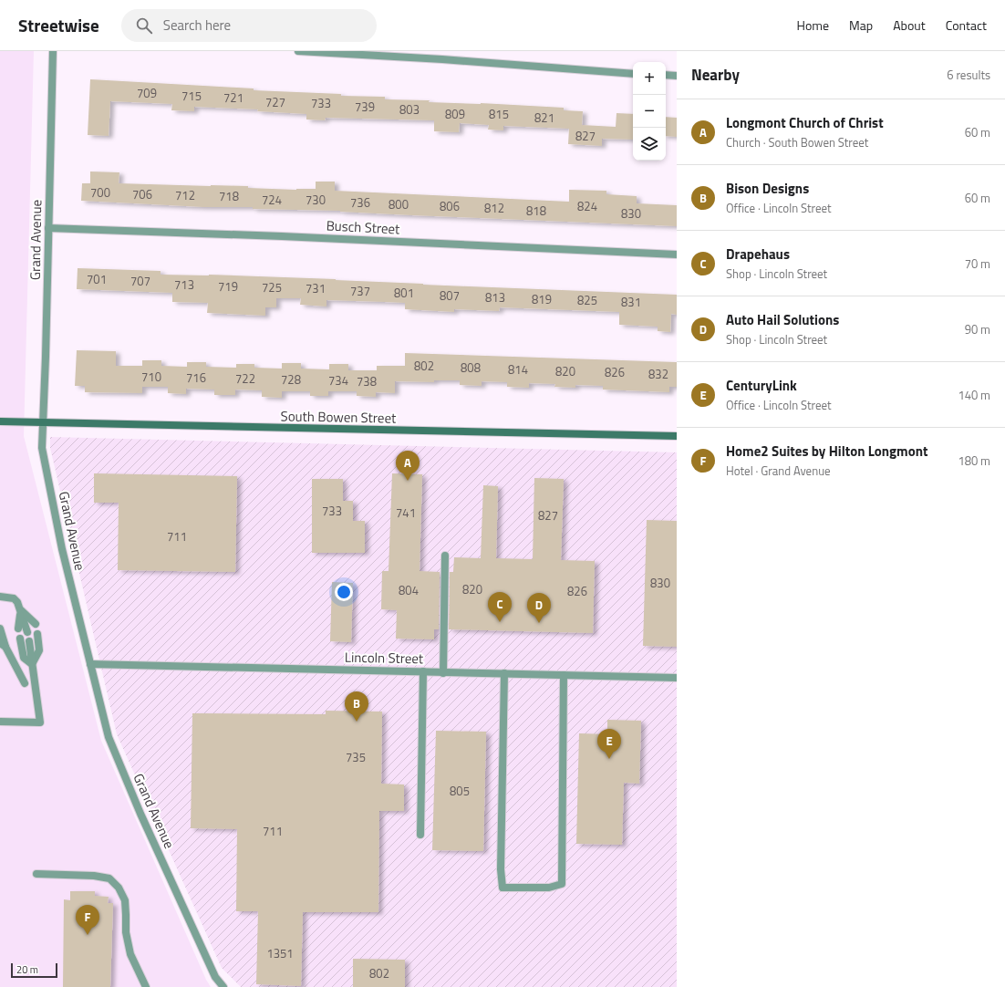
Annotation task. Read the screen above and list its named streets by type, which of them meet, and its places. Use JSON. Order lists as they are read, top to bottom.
{
  "streets": {
    "street": [
      "Busch Street",
      "Grand Avenue",
      "South Bowen Street",
      "Lincoln Street"
    ]
  },
  "crossings": [
    ["Busch Street", "Grand Avenue"],
    ["Grand Avenue", "South Bowen Street"],
    ["Grand Avenue", "Lincoln Street"]
  ],
  "house_numbers": [
    "709",
    "715",
    "721",
    "727",
    "733",
    "739",
    "803",
    "809",
    "815",
    "821",
    "827",
    "700",
    "706",
    "712",
    "718",
    "724",
    "730",
    "736",
    "800",
    "806",
    "824",
    "812",
    "818",
    "830",
    "701",
    "707",
    "713",
    "719",
    "725",
    "731",
    "737",
    "801",
    "807",
    "813",
    "819",
    "825",
    "831",
    "802",
    "808",
    "814",
    "820",
    "826",
    "832",
    "710",
    "716",
    "722",
    "728",
    "734",
    "738",
    "733",
    "741",
    "827",
    "711",
    "830",
    "820",
    "804",
    "826",
    "735",
    "805",
    "711",
    "1351",
    "802"
  ],
  "scale_bar": "20 m",
  "page": {
    "header": "Streetwise",
    "search": "Search here",
    "nav": [
      "Home",
      "Map",
      "About",
      "Contact"
    ],
    "heading": ["Nearby", "6 results"],
    "map_buttons": ["+", "−"],
    "list": [
      {
        "mark": "A",
        "name": "Longmont Church of Christ",
        "note": "Church · South Bowen Street",
        "value": "60 m"
      },
      {
        "mark": "B",
        "name": "Bison Designs",
        "note": "Office · Lincoln Street",
        "value": "60 m"
      },
      {
        "mark": "C",
        "name": "Drapehaus",
        "note": "Shop · Lincoln Street",
        "value": "70 m"
      },
      {
        "mark": "D",
        "name": "Auto Hail Solutions",
        "note": "Shop · Lincoln Street",
        "value": "90 m"
      },
      {
        "mark": "E",
        "name": "CenturyLink",
        "note": "Office · Lincoln Street",
        "value": "140 m"
      },
      {
        "mark": "F",
        "name": "Home2 Suites by Hilton Longmont",
        "note": "Hotel · Grand Avenue",
        "value": "180 m"
      }
    ],
    "pins": [
      "A",
      "C",
      "D",
      "B",
      "E",
      "F"
    ],
    "scale": "20 m"
  }
}
